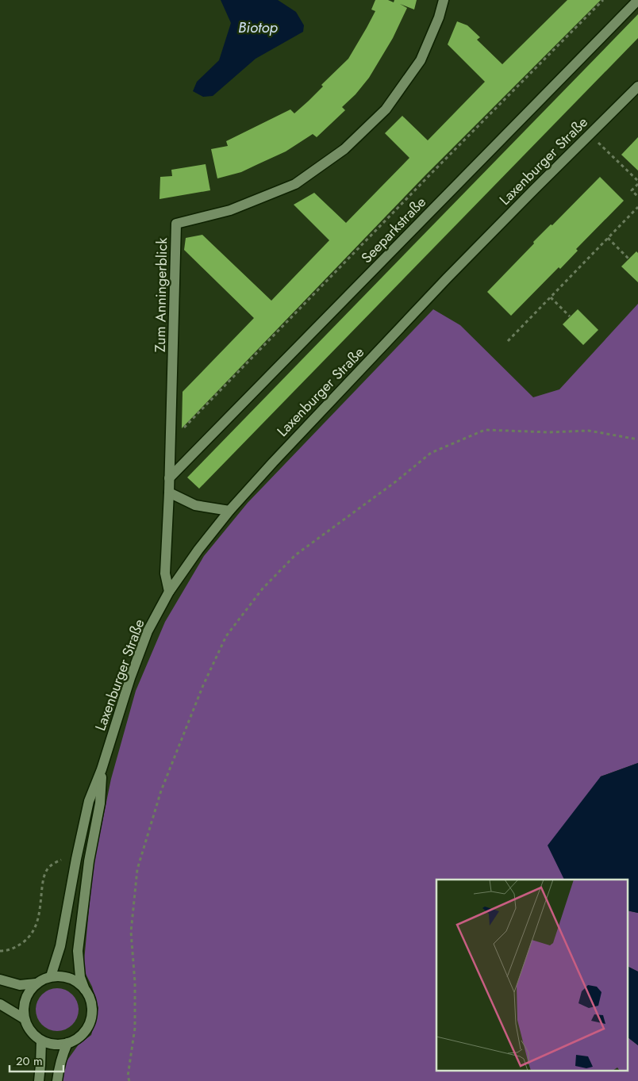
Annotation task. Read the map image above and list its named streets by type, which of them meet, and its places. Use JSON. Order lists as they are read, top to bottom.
{
  "streets": {
    "main road": ["Laxenburger Straße", "Seeparkstraße", "Zum Anningerblick"]
  },
  "crossings": [
    ["Laxenburger Straße", "Zum Anningerblick"],
    ["Seeparkstraße", "Zum Anningerblick"]
  ],
  "water": ["Biotop"],
  "scale_bar": "20 m"
}
